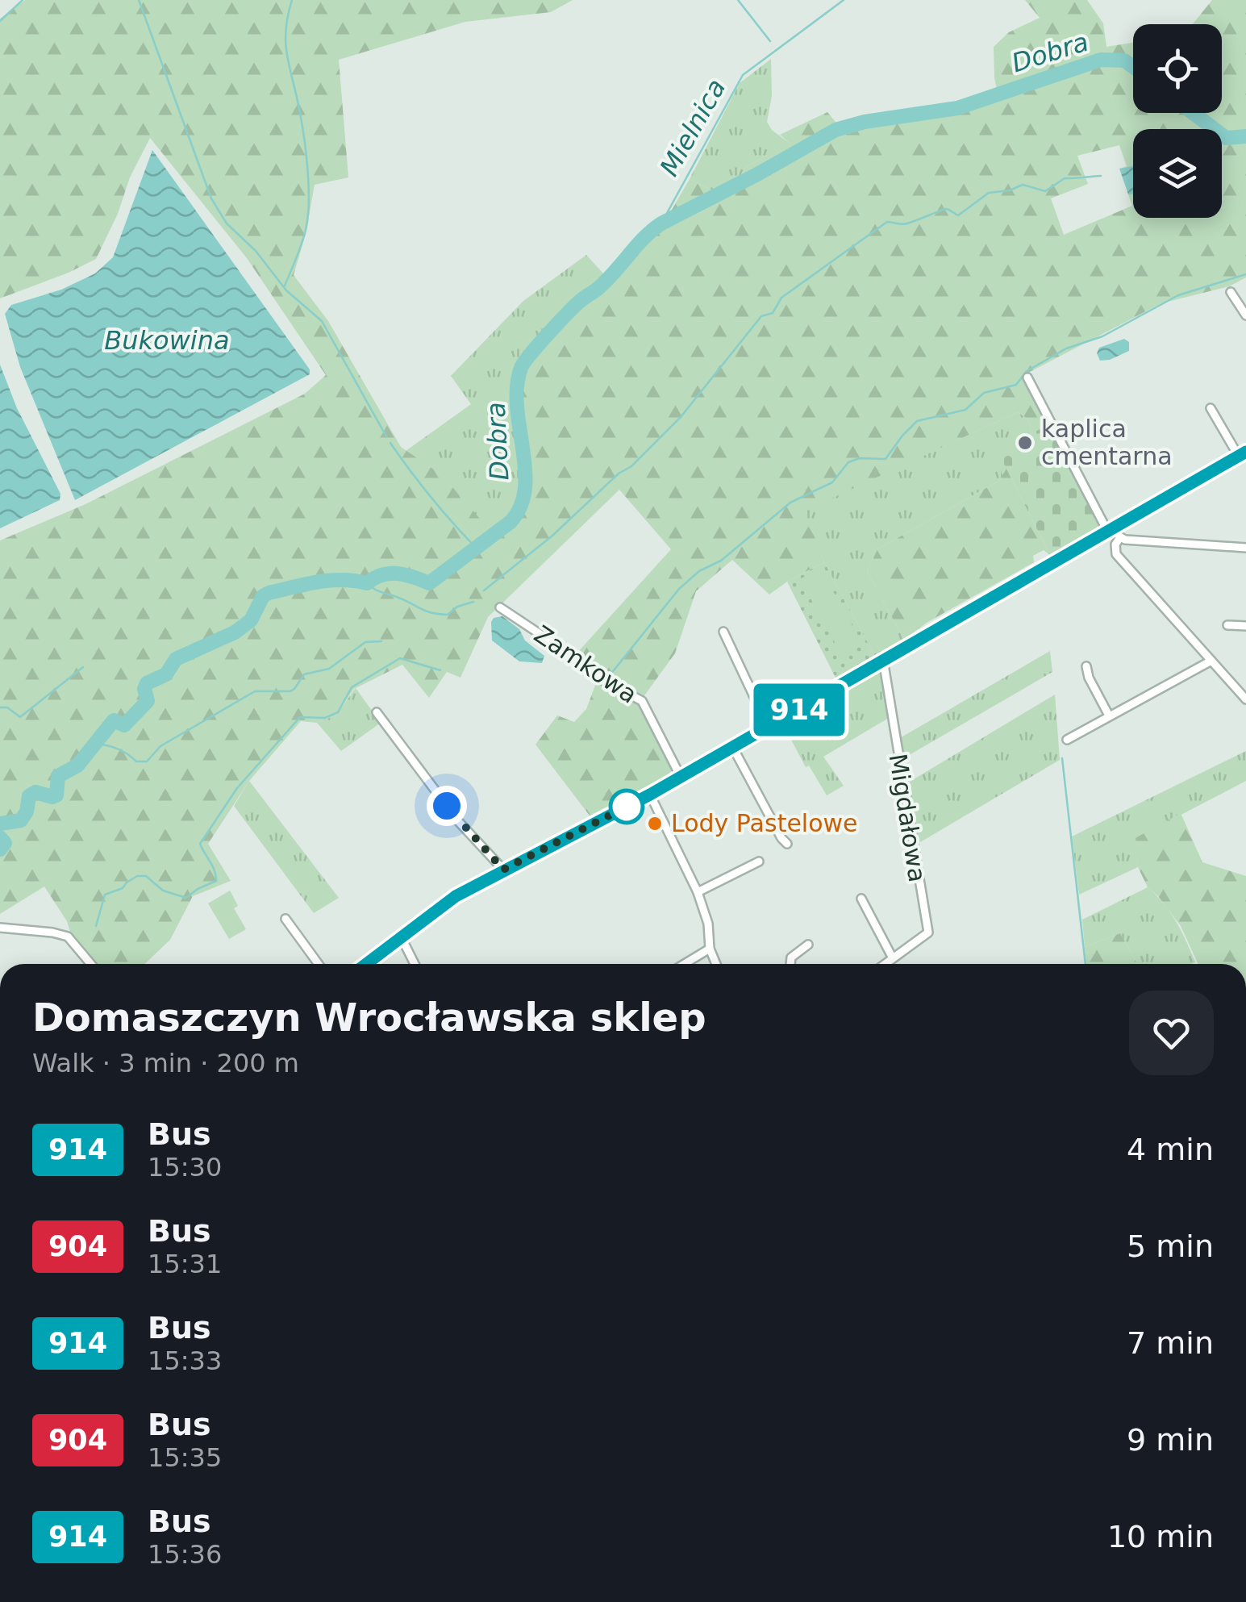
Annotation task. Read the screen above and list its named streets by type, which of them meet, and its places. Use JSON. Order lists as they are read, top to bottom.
{
  "streets": {
    "street": ["Zamkowa", "Migdałowa"]
  },
  "water": ["Dobra", "Mielnica", "Bukowina"],
  "places": ["kaplica cmentarna", "Lody Pastelowe"],
  "lines": ["bus line 914"],
  "page": {
    "on_map": "914",
    "heading": ["Domaszczyn Wrocławska sklep", "Walk · 3 min · 200 m"],
    "list": [
      {
        "mark": "914",
        "name": "Bus",
        "note": "15:30",
        "value": "4 min"
      },
      {
        "mark": "904",
        "name": "Bus",
        "note": "15:31",
        "value": "5 min"
      },
      {
        "mark": "914",
        "name": "Bus",
        "note": "15:33",
        "value": "7 min"
      },
      {
        "mark": "904",
        "name": "Bus",
        "note": "15:35",
        "value": "9 min"
      },
      {
        "mark": "914",
        "name": "Bus",
        "note": "15:36",
        "value": "10 min"
      }
    ]
  }
}
